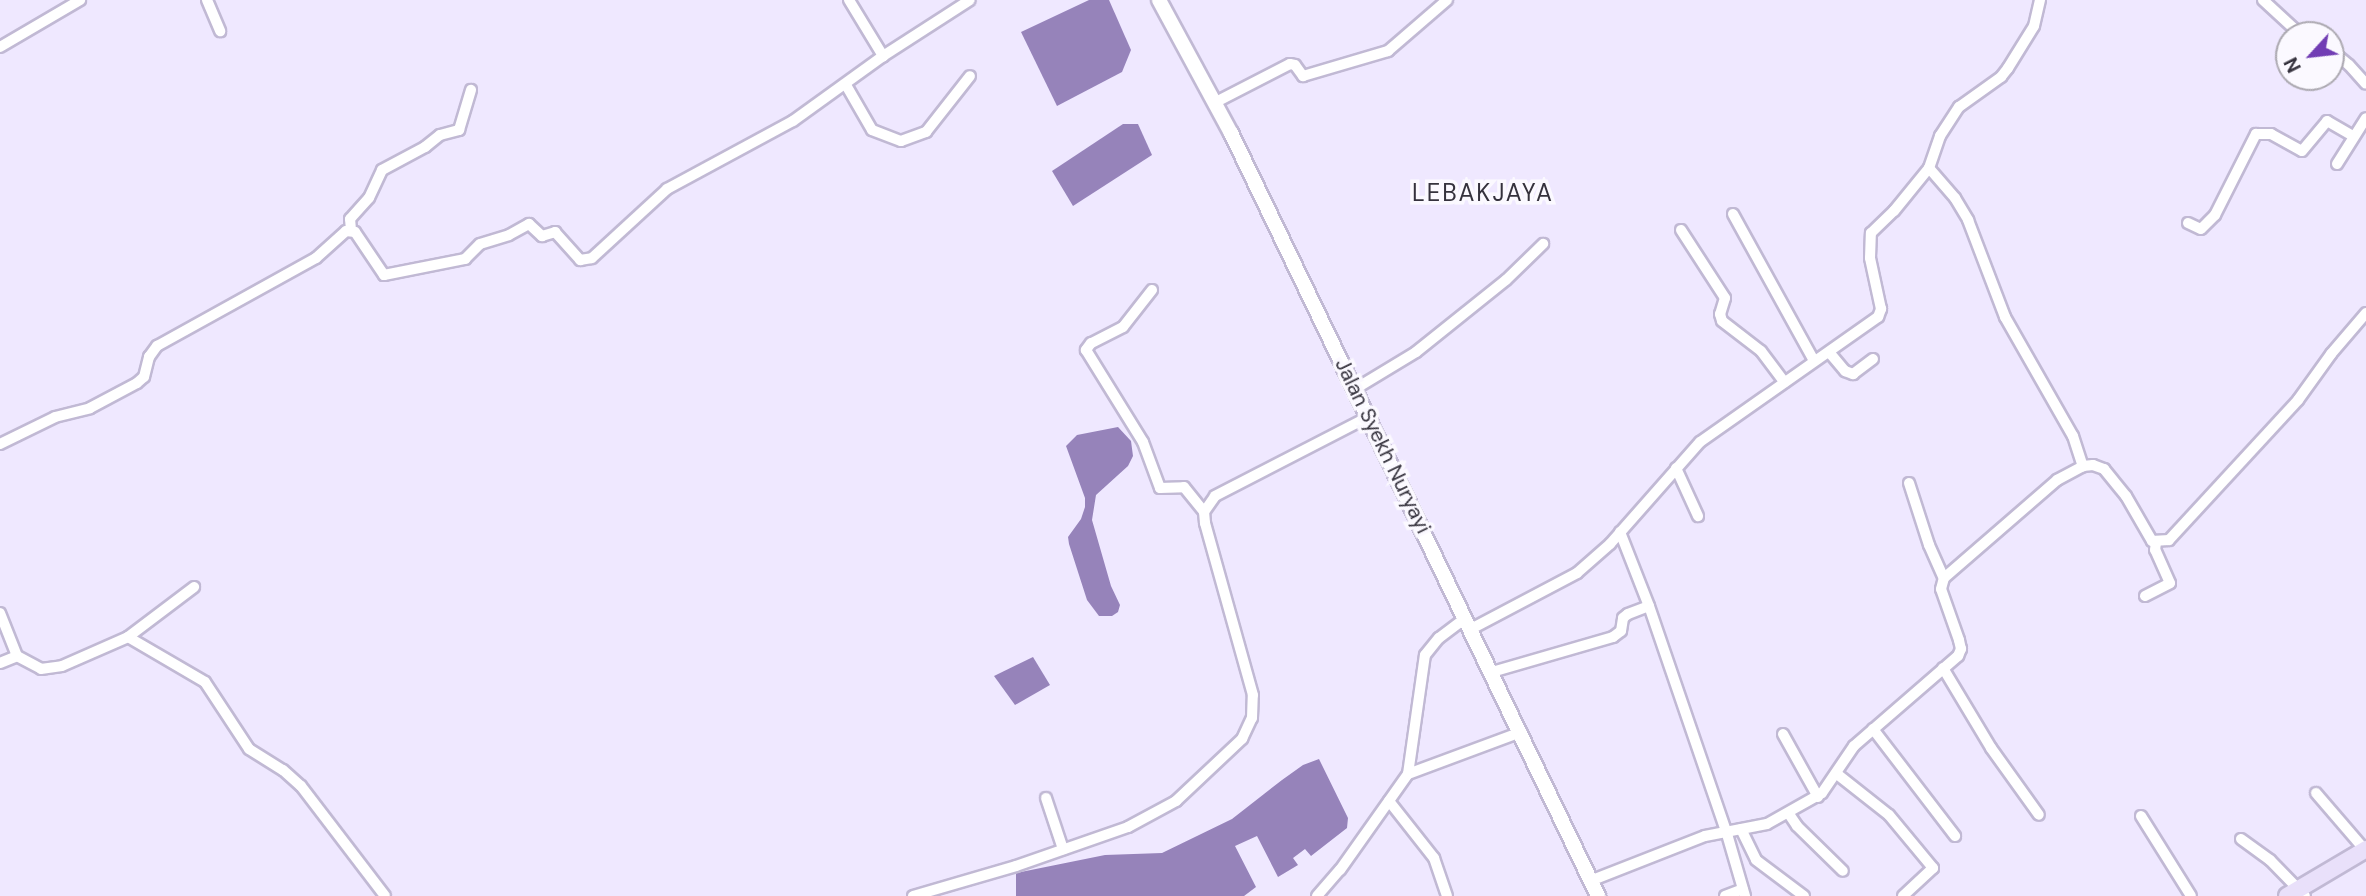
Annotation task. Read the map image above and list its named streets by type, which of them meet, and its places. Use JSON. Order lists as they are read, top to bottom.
{
  "streets": {
    "main road": ["Jalan Syekh Nuryayi"]
  },
  "districts": ["LEBAKJAYA"],
  "north": "bottom left"
}
